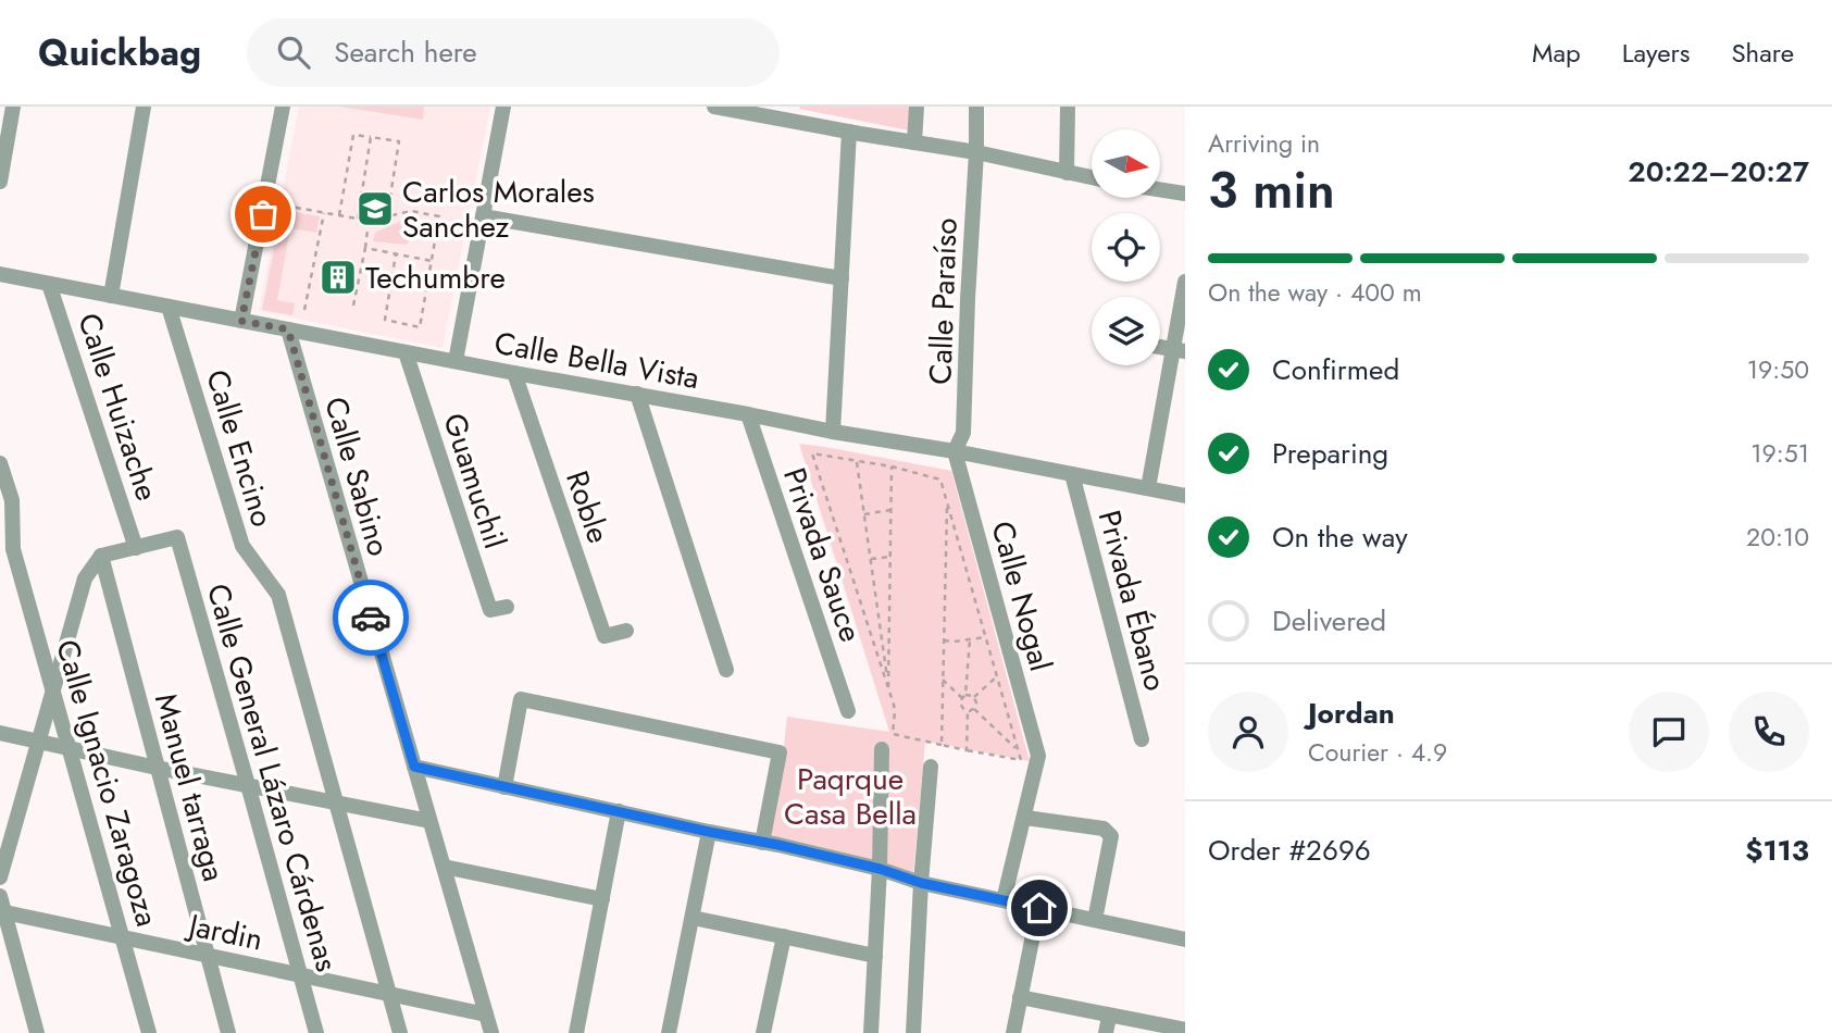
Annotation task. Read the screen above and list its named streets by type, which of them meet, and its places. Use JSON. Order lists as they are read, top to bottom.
{
  "streets": {
    "street": [
      "Calle Paraíso",
      "Calle Bella Vista",
      "Calle Huizache",
      "Calle Encino",
      "Calle Sabino",
      "Guamuchil",
      "Roble",
      "Privada Sauce",
      "Calle Nogal",
      "Privada Ébano",
      "Calle General Lázaro Cárdenas",
      "Calle Ignacio Zaragoza",
      "Manuel tarraga",
      "Jardin"
    ]
  },
  "crossings": [
    ["Calle Paraíso", "Calle Bella Vista"],
    ["Calle Paraíso", "Calle Nogal"],
    ["Calle Bella Vista", "Calle Huizache"],
    ["Calle Bella Vista", "Calle Encino"],
    ["Calle Bella Vista", "Calle Sabino"],
    ["Calle Bella Vista", "Guamuchil"],
    ["Calle Bella Vista", "Roble"],
    ["Calle Bella Vista", "Privada Sauce"],
    ["Calle Bella Vista", "Calle Nogal"],
    ["Calle Bella Vista", "Privada Ébano"],
    ["Calle Huizache", "Calle General Lázaro Cárdenas"],
    ["Calle Sabino", "Jardin"],
    ["Calle General Lázaro Cárdenas", "Jardin"],
    ["Calle Ignacio Zaragoza", "Jardin"],
    ["Manuel tarraga", "Jardin"]
  ],
  "parks": ["Paqrque Casa Bella"],
  "places": {
    "school or university": ["Carlos Morales Sanchez"],
    "building": ["Techumbre"]
  },
  "north": "right",
  "page": {
    "header": "Quickbag",
    "search": "Search here",
    "nav": ["Map", "Layers", "Share"],
    "heading": ["3 min", "Arriving in", "20:22–20:27"],
    "panel": [
      "Jordan",
      "Courier · 4.9",
      "Order #2696",
      "$113"
    ],
    "bar": "On the way · 400 m",
    "list": [
      ["Confirmed", "19:50"],
      ["Preparing", "19:51"],
      ["On the way", "20:10"],
      "Delivered"
    ]
  }
}
